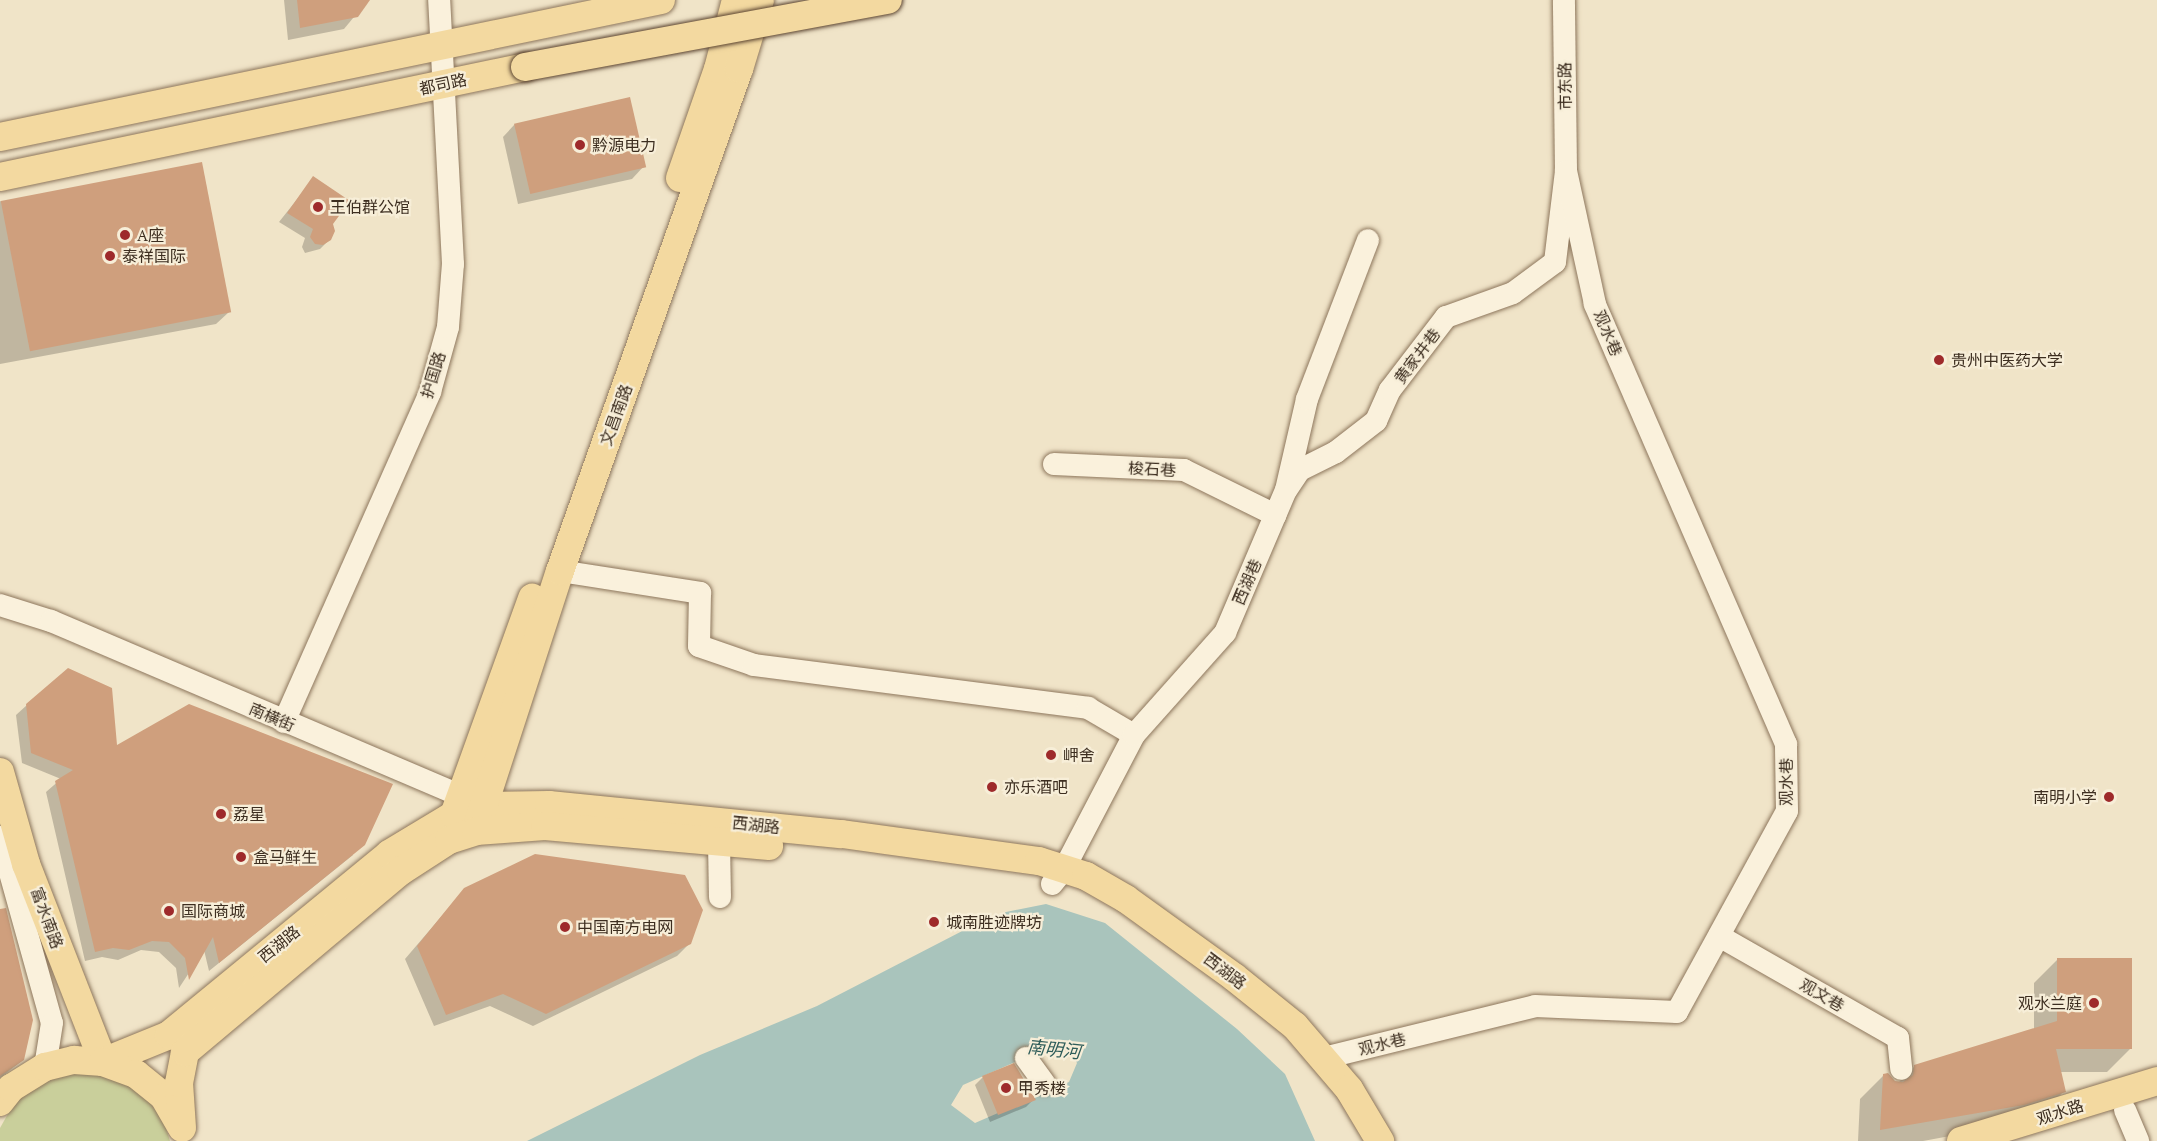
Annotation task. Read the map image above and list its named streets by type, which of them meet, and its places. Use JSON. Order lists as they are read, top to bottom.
{
  "streets": {
    "main road": [
      "都司路",
      "文昌南路",
      "西湖路",
      "富水南路",
      "观水路"
    ],
    "street": [
      "市东路",
      "观水巷",
      "黄家井巷",
      "护国路",
      "梭石巷",
      "西湖巷",
      "南横街",
      "观文巷"
    ]
  },
  "crossings": [
    ["都司路", "护国路"],
    ["市东路", "观水巷"],
    ["市东路", "黄家井巷"],
    ["观水巷", "黄家井巷"],
    ["观水巷", "西湖路"],
    ["观水巷", "观文巷"],
    ["黄家井巷", "西湖巷"],
    ["护国路", "南横街"],
    ["文昌南路", "南横街"],
    ["文昌南路", "西湖路"],
    ["梭石巷", "西湖巷"],
    ["西湖巷", "西湖路"],
    ["南横街", "西湖路"],
    ["西湖路", "富水南路"]
  ],
  "water": ["南明河"],
  "places": [
    "黔源电力",
    "王伯群公馆",
    "A座",
    "泰祥国际",
    "贵州中医药大学",
    "岬舍",
    "亦乐酒吧",
    "南明小学",
    "荔星",
    "盒马鲜生",
    "国际商城",
    "城南胜迹牌坊",
    "中国南方电网",
    "观水兰庭",
    "甲秀楼"
  ]
}
